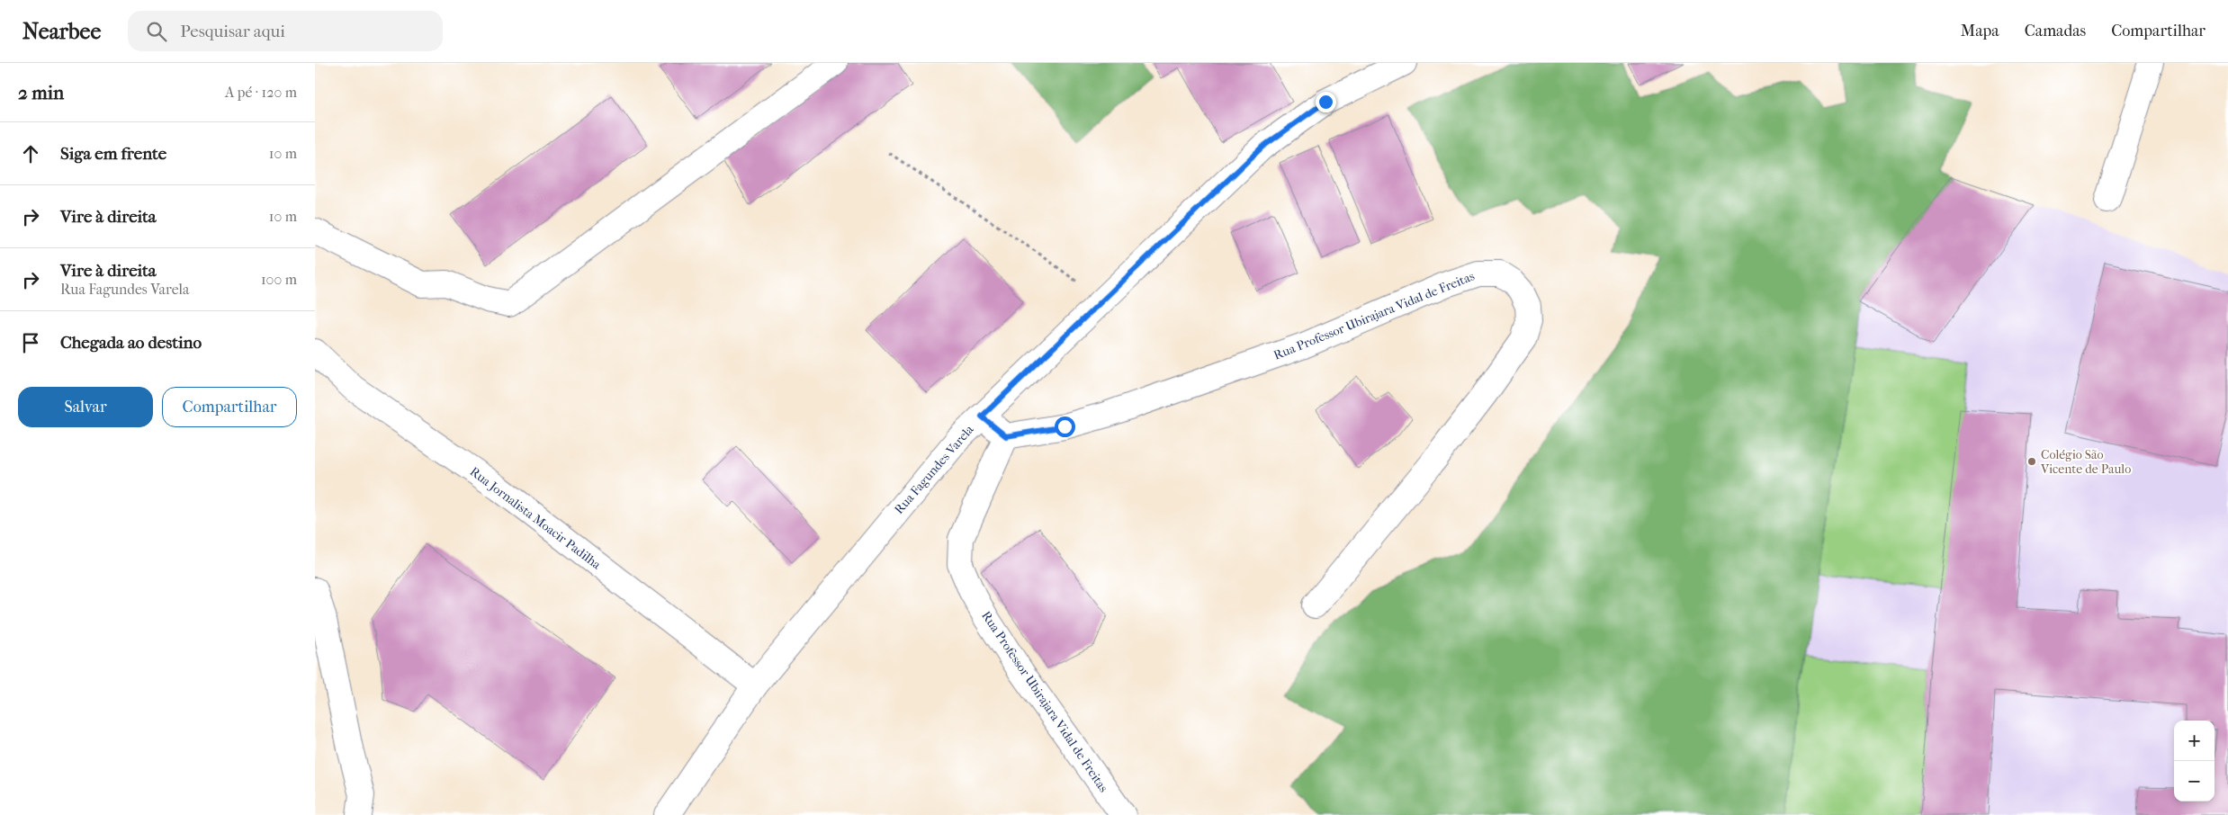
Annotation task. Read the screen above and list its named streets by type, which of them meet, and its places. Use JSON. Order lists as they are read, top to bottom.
{
  "streets": {
    "street": ["Rua Professor Ubirajara Vidal de Freitas", "Rua Fagundes Varela", "Rua Jornalista Moacir Padilha"]
  },
  "crossings": [
    ["Rua Fagundes Varela", "Rua Jornalista Moacir Padilha"]
  ],
  "places": ["Colégio São Vicente de Paulo"],
  "page": {
    "header": "Nearbee",
    "search": "Pesquisar aqui",
    "nav": ["Mapa", "Camadas", "Compartilhar"],
    "heading": ["2 min", "A pé · 120 m"],
    "list": [
      ["Siga em frente", "10 m"],
      ["Vire à direita", "10 m"],
      ["Vire à direita", "Rua Fagundes Varela", "100 m"],
      "Chegada ao destino"
    ],
    "buttons": ["Salvar", "Compartilhar"],
    "map_buttons": ["+", "−"]
  }
}
